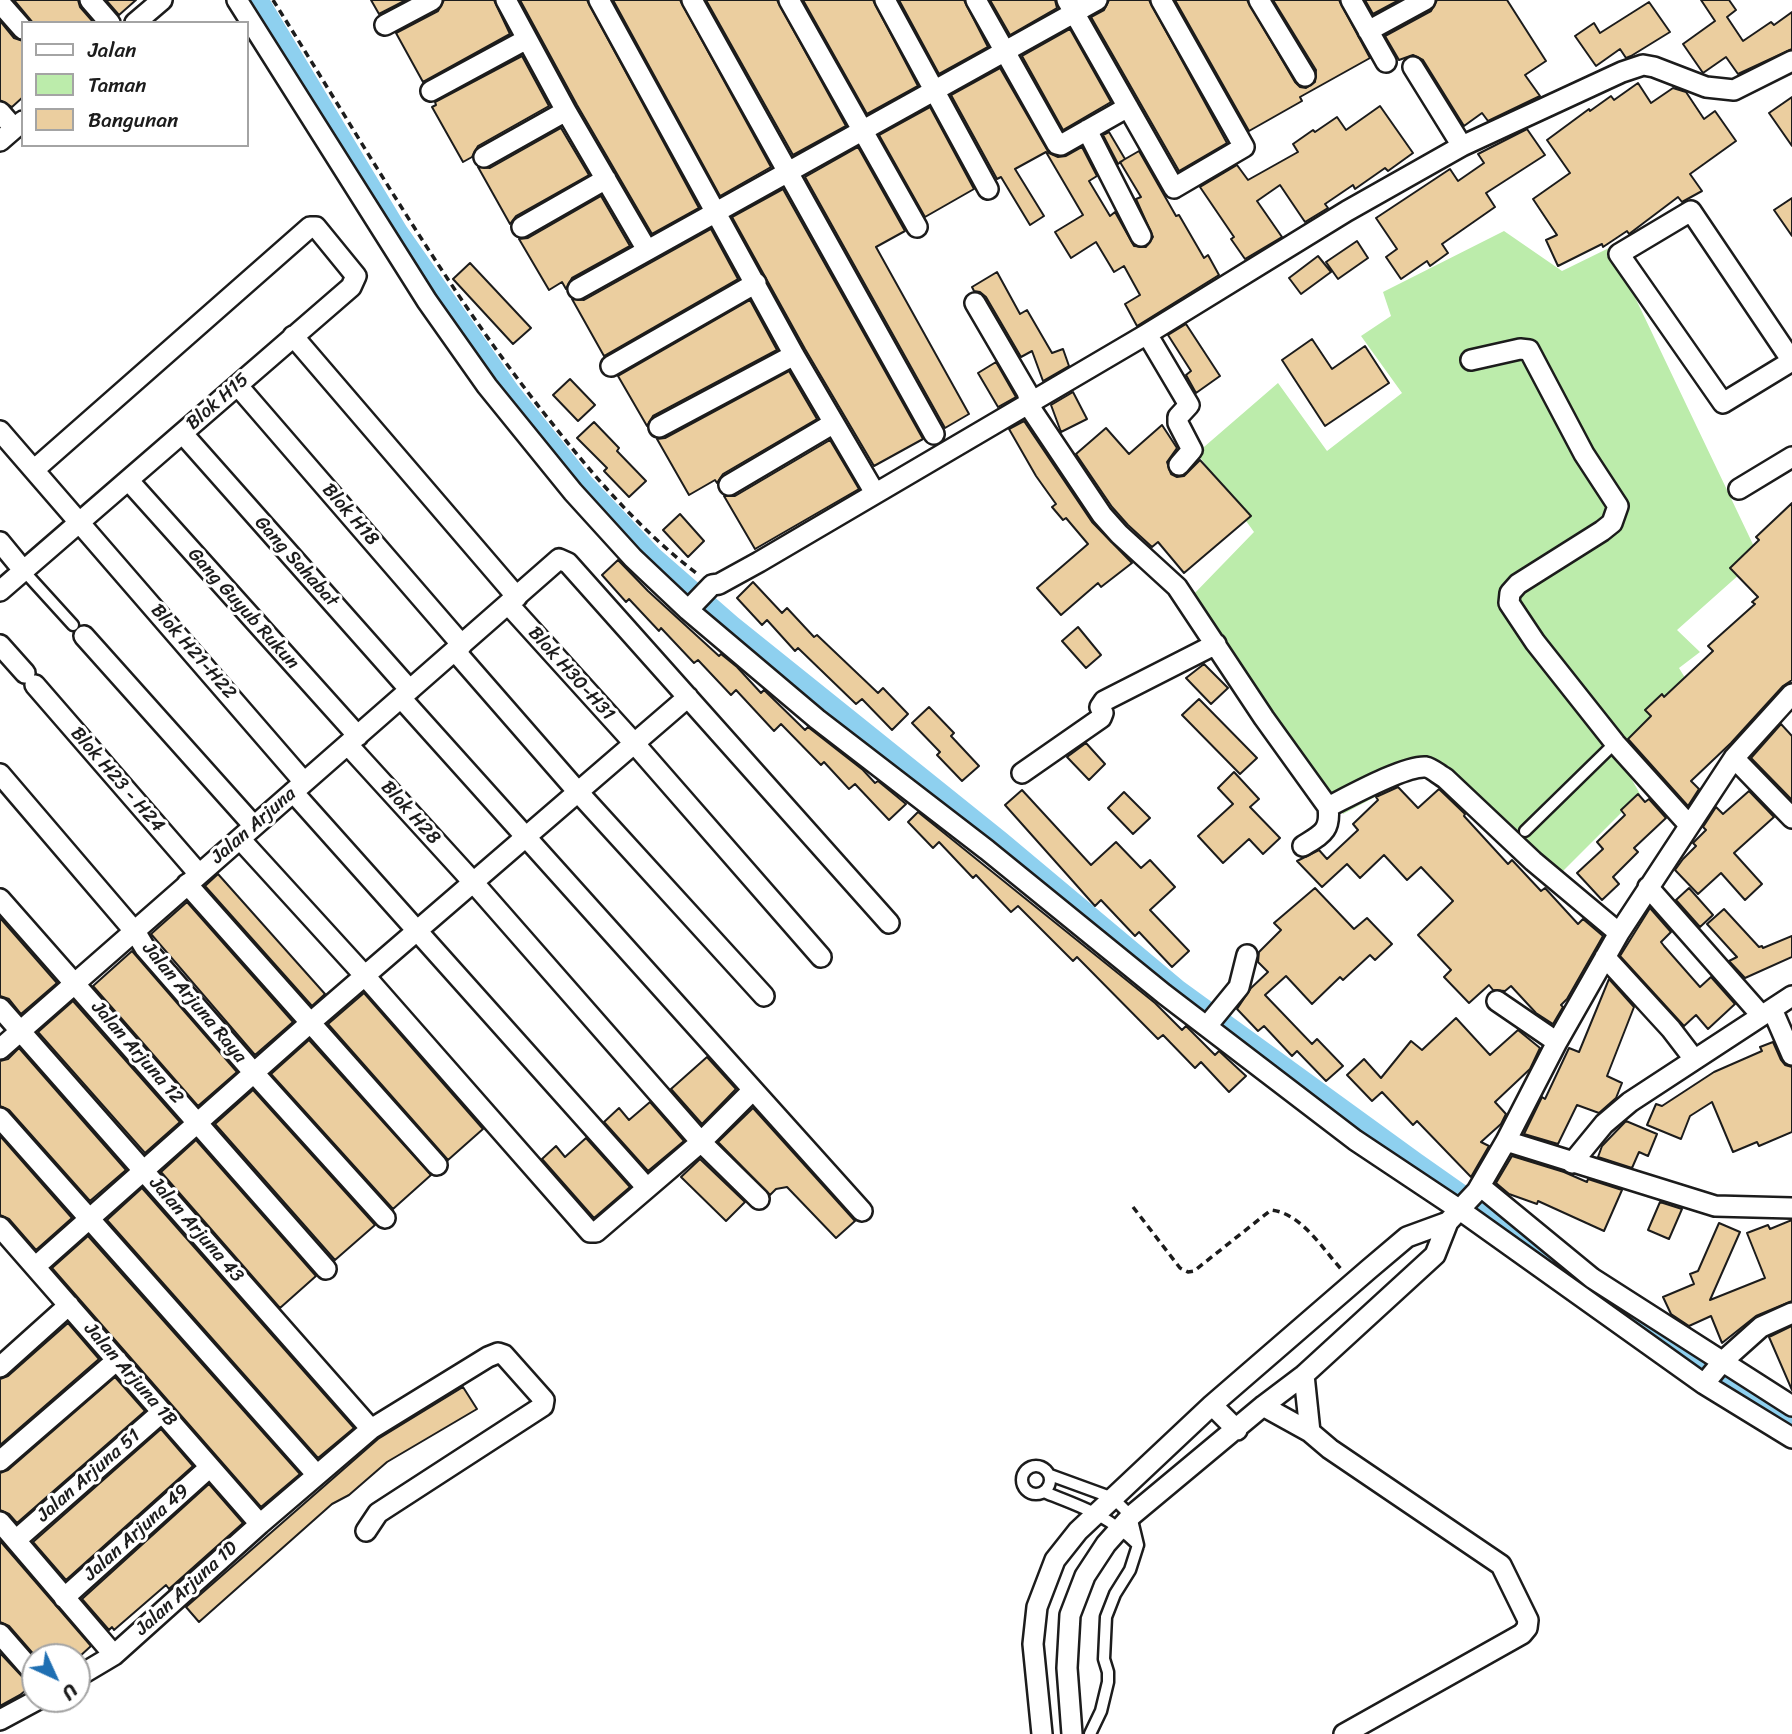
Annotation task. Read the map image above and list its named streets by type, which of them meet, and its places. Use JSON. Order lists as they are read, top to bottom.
{
  "streets": {
    "street": [
      "Blok H15",
      "Blok H18",
      "Gang Sahabat",
      "Gang Guyub Rukun",
      "Blok H21-H22",
      "Blok H30-H31",
      "Blok H23 - H24",
      "Blok H28",
      "Jalan Arjuna",
      "Jalan Arjuna Raya",
      "Jalan Arjuna 12",
      "Jalan Arjuna 43",
      "Jalan Arjuna 1B",
      "Jalan Arjuna 51",
      "Jalan Arjuna 49",
      "Jalan Arjuna 1D"
    ]
  },
  "crossings": [
    ["Blok H15", "Blok H18"],
    ["Blok H15", "Gang Sahabat"],
    ["Blok H15", "Gang Guyub Rukun"],
    ["Blok H15", "Blok H21-H22"],
    ["Blok H15", "Blok H30-H31"],
    ["Blok H18", "Jalan Arjuna"],
    ["Gang Sahabat", "Jalan Arjuna"],
    ["Gang Guyub Rukun", "Blok H28"],
    ["Gang Guyub Rukun", "Jalan Arjuna"],
    ["Blok H21-H22", "Jalan Arjuna"],
    ["Blok H30-H31", "Jalan Arjuna"],
    ["Blok H23 - H24", "Jalan Arjuna"],
    ["Blok H28", "Jalan Arjuna"],
    ["Jalan Arjuna", "Jalan Arjuna Raya"],
    ["Jalan Arjuna", "Jalan Arjuna 12"],
    ["Jalan Arjuna", "Jalan Arjuna 43"],
    ["Jalan Arjuna 43", "Jalan Arjuna 1D"],
    ["Jalan Arjuna 1B", "Jalan Arjuna 51"],
    ["Jalan Arjuna 1B", "Jalan Arjuna 49"],
    ["Jalan Arjuna 1B", "Jalan Arjuna 1D"]
  ],
  "legend": ["Jalan", "Taman", "Bangunan"],
  "north": "bottom right"
}
